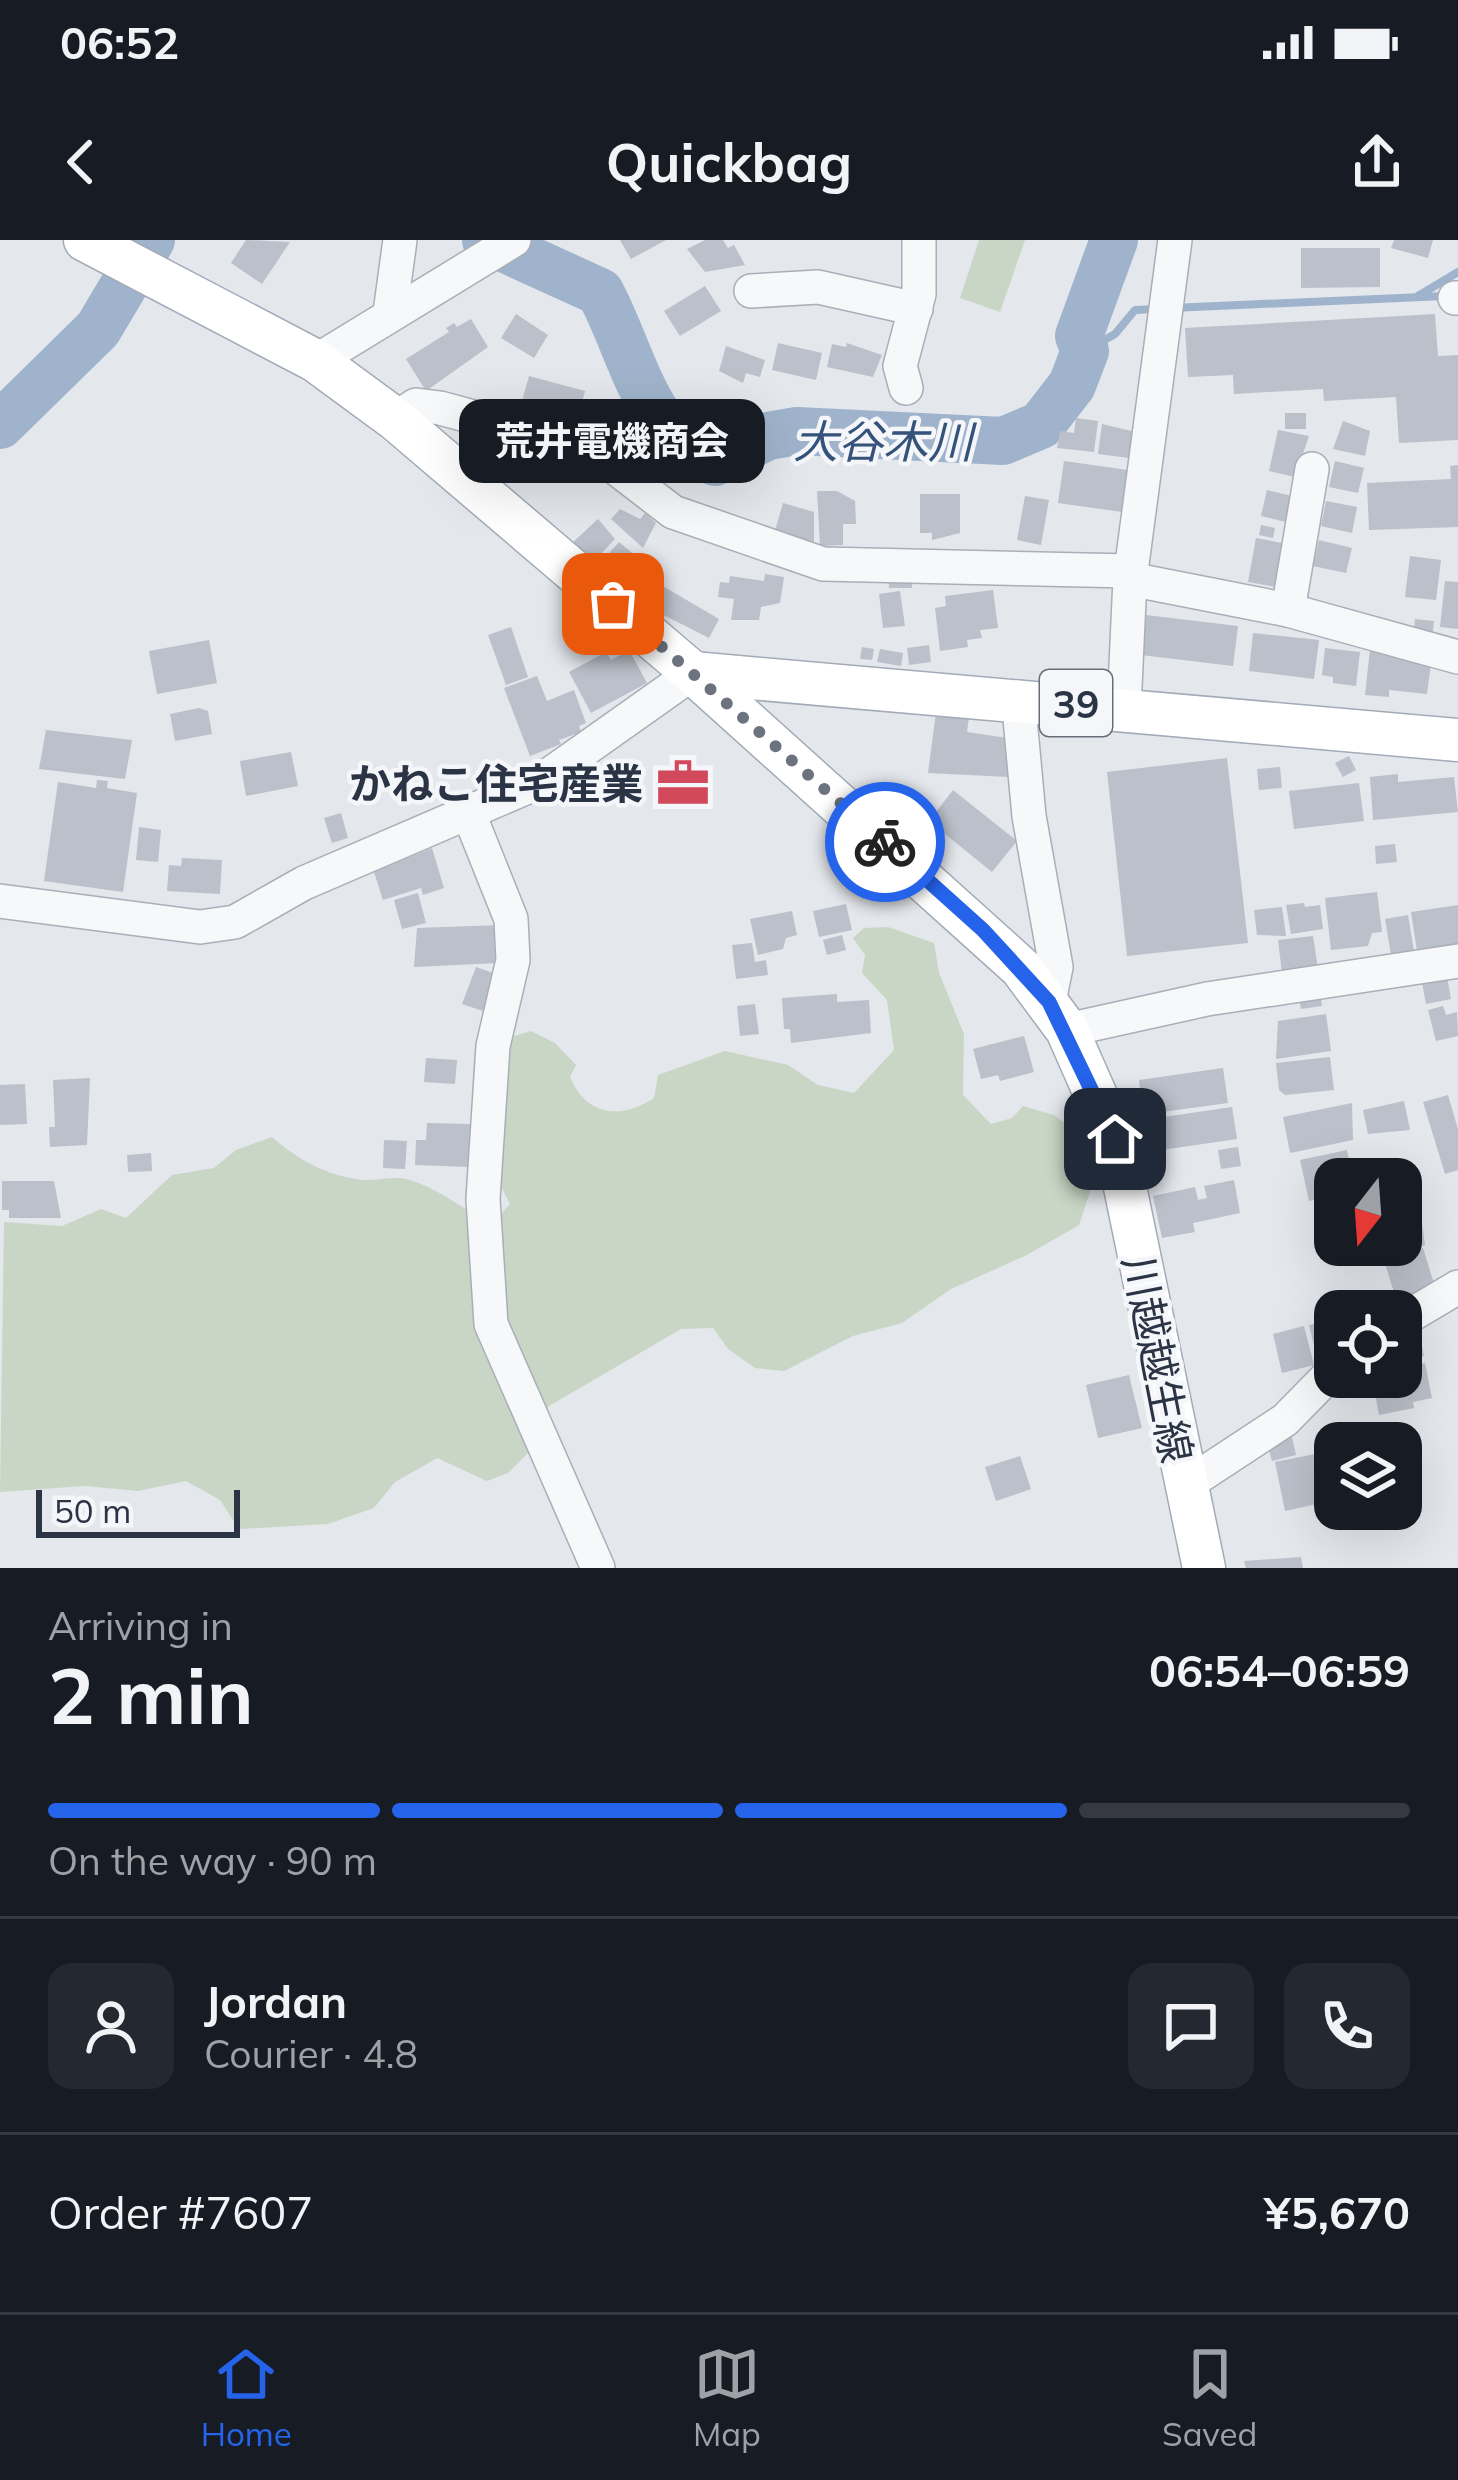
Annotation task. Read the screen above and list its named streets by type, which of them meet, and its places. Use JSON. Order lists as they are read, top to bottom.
{
  "streets": {
    "main road": ["39", "川越越生線"]
  },
  "crossings": [
    ["39", "川越越生線"]
  ],
  "water": ["大谷木川"],
  "places": {
    "other": ["荒井電機商会"],
    "office": ["かねこ住宅産業"]
  },
  "scale_bar": "50 m",
  "north": "bottom",
  "page": {
    "status": "06:52",
    "header": "Quickbag",
    "bubble": "荒井電機商会",
    "scale": "50 m",
    "heading": ["2 min", "Arriving in", "06:54–06:59"],
    "panel": [
      "Jordan",
      "Courier · 4.8",
      "Order #7607",
      "¥5,670"
    ],
    "bar": "On the way · 90 m",
    "tabs": ["Home", "Map", "Saved"]
  }
}
